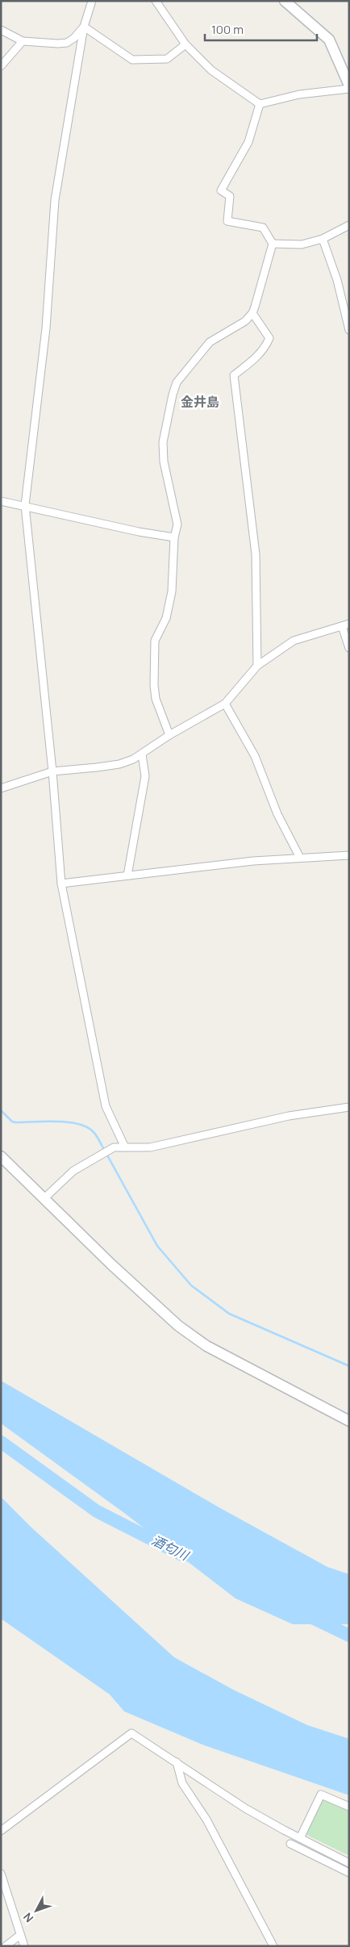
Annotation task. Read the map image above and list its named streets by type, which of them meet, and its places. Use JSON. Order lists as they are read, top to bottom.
{
  "districts": ["金井島"],
  "water": ["酒匂川"],
  "scale_bar": "100 m",
  "north": "bottom left"
}
